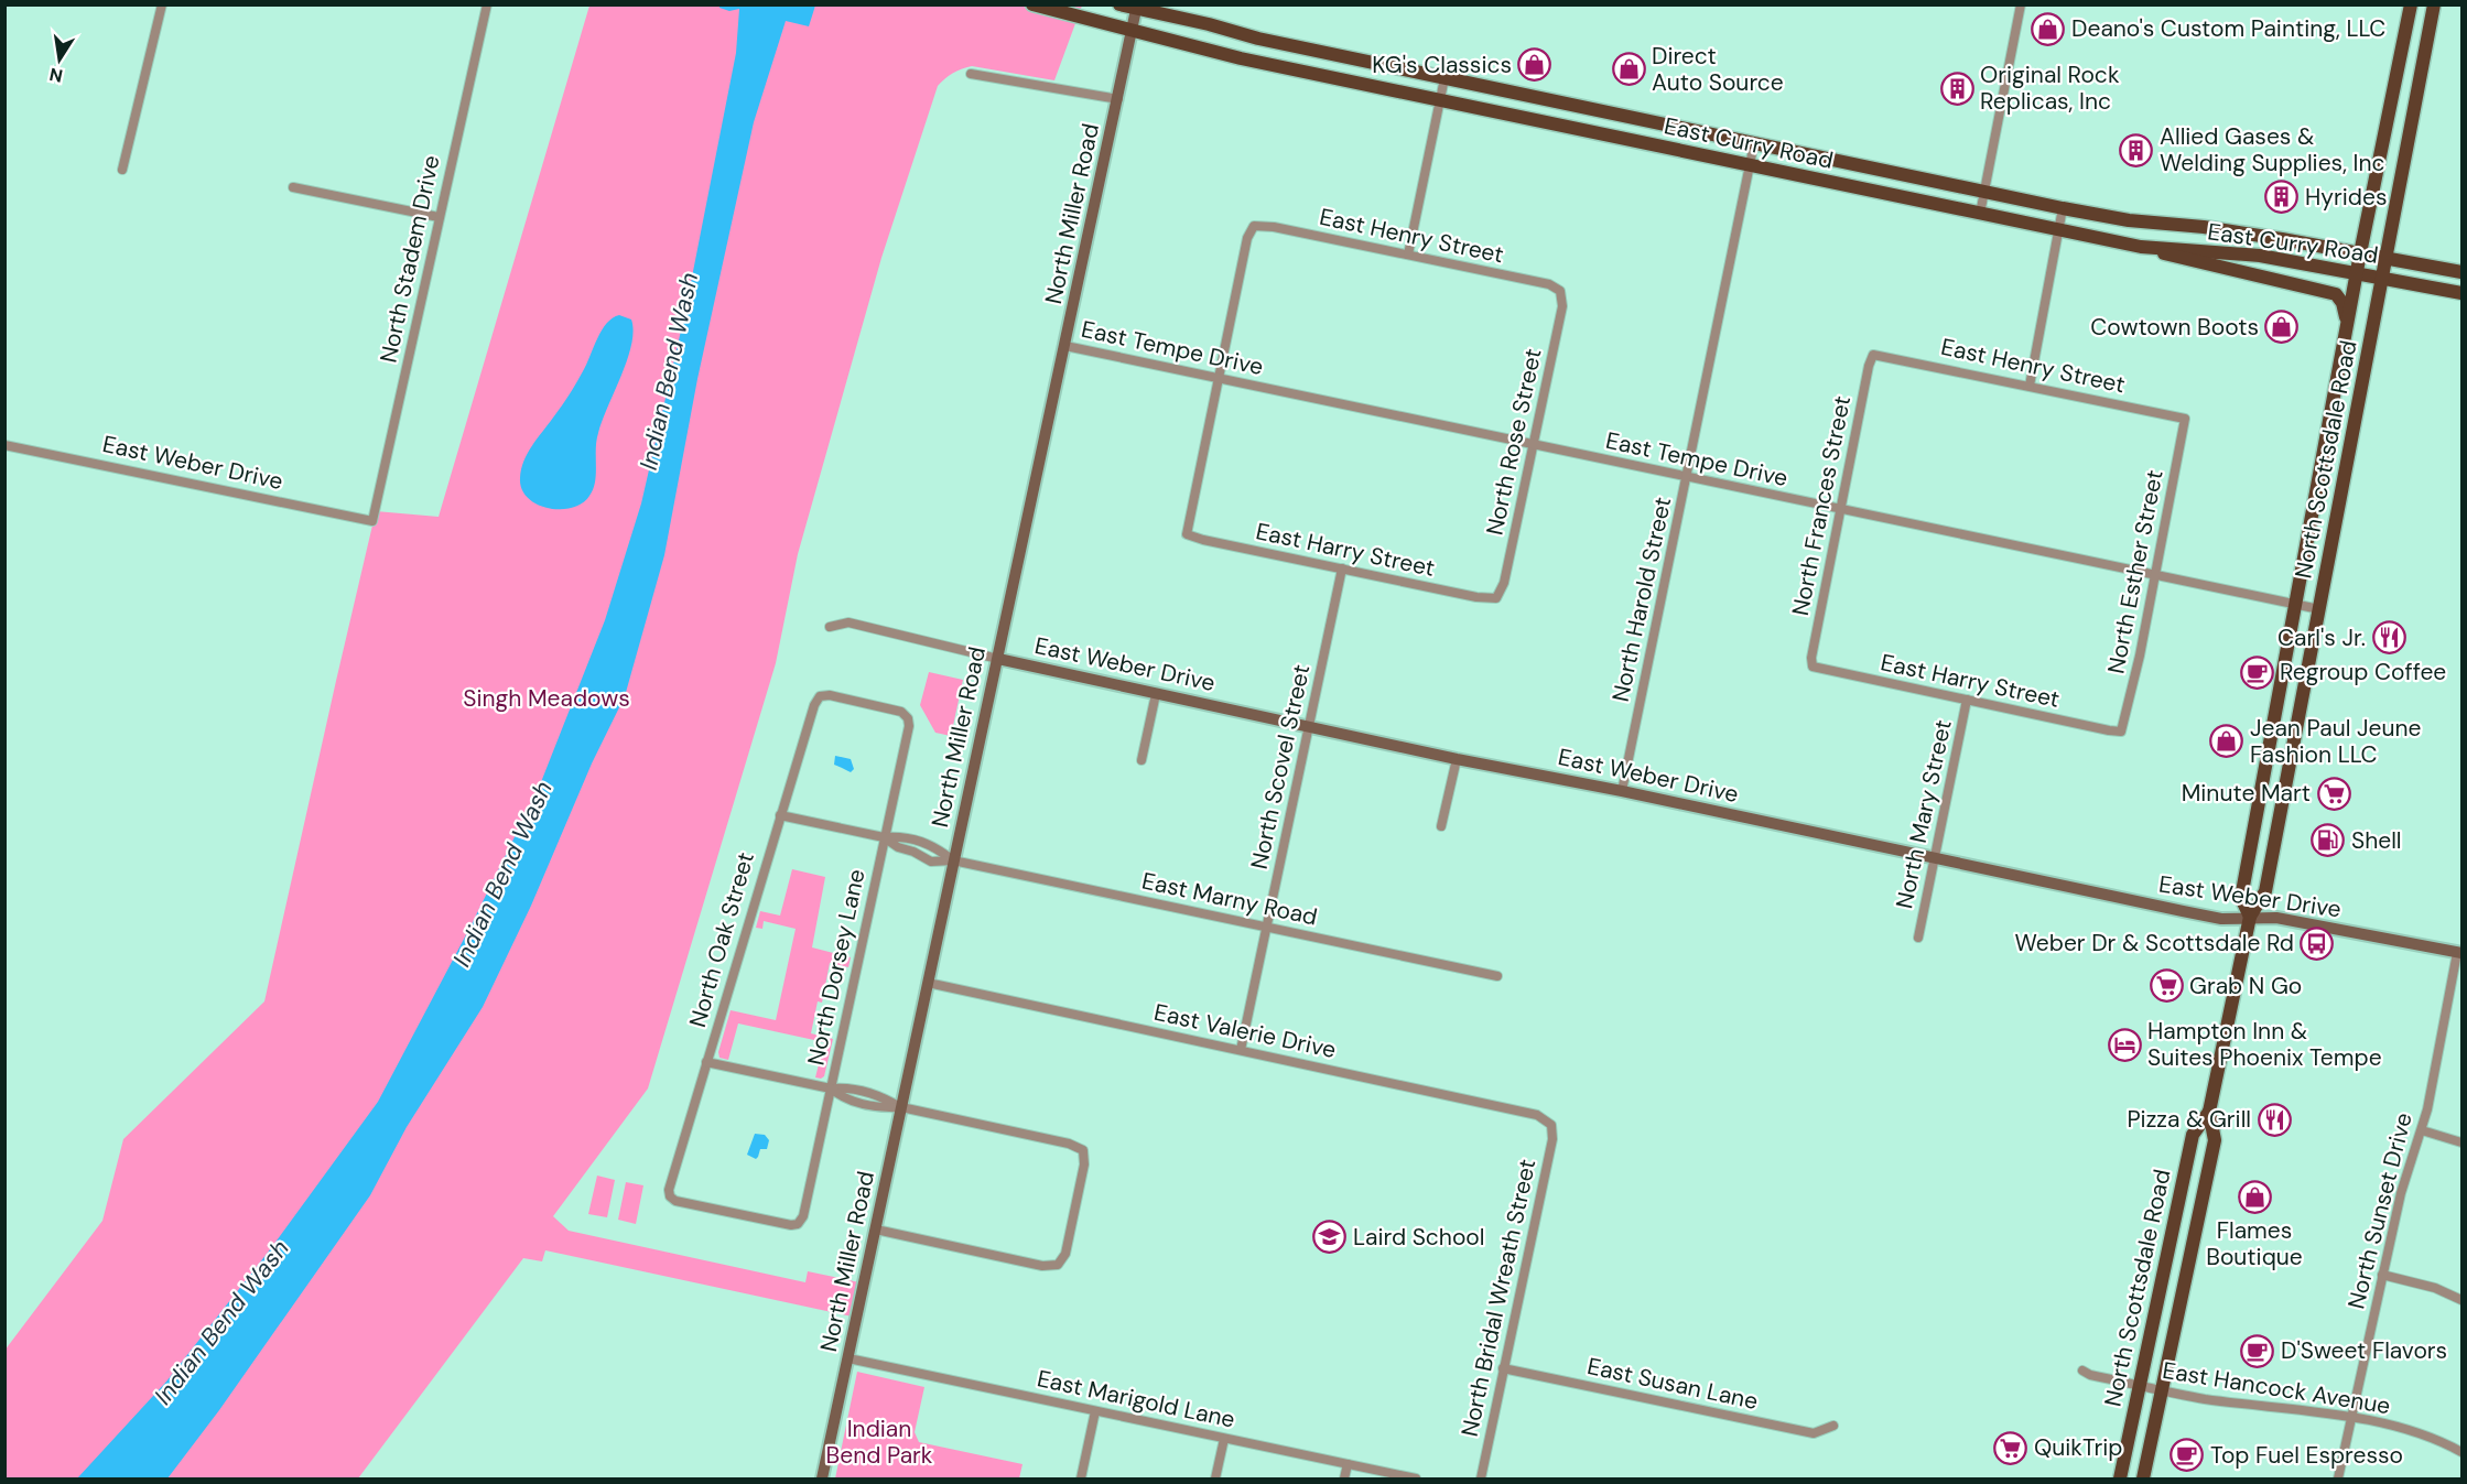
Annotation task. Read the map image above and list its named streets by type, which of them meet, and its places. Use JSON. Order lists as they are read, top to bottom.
{
  "streets": {
    "main road": ["East Curry Road", "North Scottsdale Road"],
    "street": [
      "North Miller Road",
      "East Henry Street",
      "North Stadem Drive",
      "East Tempe Drive",
      "North Rose Street",
      "East Weber Drive",
      "North Frances Street",
      "East Harry Street",
      "North Esther Street",
      "North Harold Street",
      "North Scovel Street",
      "North Mary Street",
      "East Marny Road",
      "North Oak Street",
      "North Dorsey Lane",
      "East Valerie Drive",
      "North Sunset Drive",
      "North Bridal Wreath Street",
      "East Susan Lane",
      "East Hancock Avenue",
      "East Marigold Lane"
    ]
  },
  "crossings": [
    ["East Curry Road", "North Miller Road"],
    ["East Curry Road", "North Scottsdale Road"],
    ["East Curry Road", "North Harold Street"],
    ["North Miller Road", "East Tempe Drive"],
    ["North Miller Road", "East Weber Drive"],
    ["North Miller Road", "East Marny Road"],
    ["North Miller Road", "East Valerie Drive"],
    ["North Miller Road", "East Marigold Lane"],
    ["East Henry Street", "East Tempe Drive"],
    ["East Henry Street", "North Rose Street"],
    ["East Henry Street", "North Frances Street"],
    ["East Henry Street", "East Harry Street"],
    ["East Henry Street", "North Esther Street"],
    ["North Stadem Drive", "East Weber Drive"],
    ["East Tempe Drive", "North Rose Street"],
    ["East Tempe Drive", "North Scottsdale Road"],
    ["East Tempe Drive", "North Frances Street"],
    ["East Tempe Drive", "East Harry Street"],
    ["East Tempe Drive", "North Esther Street"],
    ["East Tempe Drive", "North Harold Street"],
    ["North Rose Street", "East Harry Street"],
    ["North Scottsdale Road", "East Weber Drive"],
    ["North Scottsdale Road", "East Hancock Avenue"],
    ["East Weber Drive", "North Harold Street"],
    ["East Weber Drive", "North Scovel Street"],
    ["East Weber Drive", "North Mary Street"],
    ["East Weber Drive", "North Sunset Drive"],
    ["North Frances Street", "East Harry Street"],
    ["East Harry Street", "North Esther Street"],
    ["East Harry Street", "North Scovel Street"],
    ["East Harry Street", "North Mary Street"],
    ["North Scovel Street", "East Marny Road"],
    ["North Scovel Street", "East Valerie Drive"],
    ["East Marny Road", "North Oak Street"],
    ["East Marny Road", "North Dorsey Lane"],
    ["North Oak Street", "North Dorsey Lane"],
    ["East Valerie Drive", "North Bridal Wreath Street"],
    ["North Sunset Drive", "East Hancock Avenue"],
    ["North Bridal Wreath Street", "East Susan Lane"]
  ],
  "water": ["Indian Bend Wash"],
  "parks": ["Singh Meadows", "Indian Bend Park"],
  "places": {
    "shop": [
      "Deano's Custom Painting, LLC",
      "KG's Classics",
      "Direct Auto Source",
      "Cowtown Boots",
      "Jean Paul Jeune Fashion LLC",
      "Flames Boutique"
    ],
    "building": ["Original Rock Replicas, Inc", "Allied Gases & Welding Supplies, Inc", "Hyrides"],
    "restaurant": ["Carl's Jr.", "Pizza & Grill"],
    "cafe": ["Regroup Coffee", "D'Sweet Flavors", "Top Fuel Espresso"],
    "supermarket": ["Minute Mart", "Grab N Go", "QuikTrip"],
    "fuel station": ["Shell"],
    "bus stop": ["Weber Dr & Scottsdale Rd"],
    "hotel": ["Hampton Inn & Suites Phoenix Tempe"],
    "school or university": ["Laird School"]
  },
  "north": "bottom"
}
